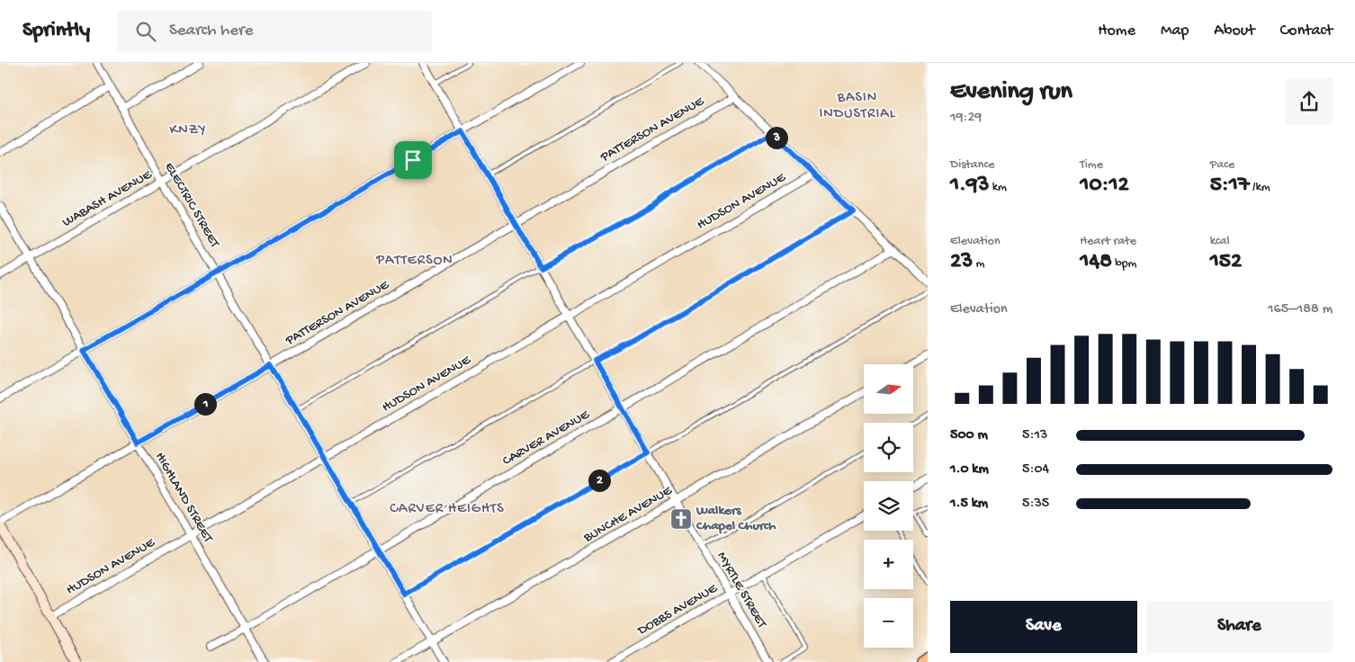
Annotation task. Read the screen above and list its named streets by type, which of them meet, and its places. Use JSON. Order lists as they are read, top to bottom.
{
  "streets": {
    "street": [
      "PATTERSON AVENUE",
      "WABASH AVENUE",
      "HUDSON AVENUE",
      "ELECTRIC STREET",
      "CARVER AVENUE",
      "HIGHLAND STREET",
      "BUNCHE AVENUE",
      "MYRTLE STREET",
      "DOBBS AVENUE"
    ]
  },
  "crossings": [
    ["PATTERSON AVENUE", "ELECTRIC STREET"],
    ["PATTERSON AVENUE", "HIGHLAND STREET"],
    ["PATTERSON AVENUE", "MYRTLE STREET"],
    ["WABASH AVENUE", "ELECTRIC STREET"],
    ["WABASH AVENUE", "HIGHLAND STREET"],
    ["HUDSON AVENUE", "ELECTRIC STREET"],
    ["HUDSON AVENUE", "HIGHLAND STREET"],
    ["HUDSON AVENUE", "MYRTLE STREET"],
    ["ELECTRIC STREET", "CARVER AVENUE"],
    ["ELECTRIC STREET", "BUNCHE AVENUE"],
    ["CARVER AVENUE", "HIGHLAND STREET"],
    ["CARVER AVENUE", "MYRTLE STREET"],
    ["BUNCHE AVENUE", "MYRTLE STREET"],
    ["MYRTLE STREET", "DOBBS AVENUE"]
  ],
  "districts": [
    "BASIN INDUSTRIAL",
    "KNZY",
    "PATTERSON",
    "CARVER HEIGHTS"
  ],
  "places": {
    "church": ["Walkers Chapel Church"]
  },
  "north": "right",
  "page": {
    "header": "Sprintly",
    "search": "Search here",
    "nav": [
      "Home",
      "Map",
      "About",
      "Contact"
    ],
    "heading": ["Evening run", "19:29"],
    "pins": ["3", "1", "2"],
    "stats": [
      ["Distance", "1.93 km"],
      ["Time", "10:12"],
      ["Pace", "5:17 /km"],
      ["Elevation", "23 m"],
      ["Heart rate", "148 bpm"],
      ["kcal", "152"]
    ],
    "chart": ["Elevation", "165–188 m"],
    "map_buttons": ["+", "−"],
    "list": [
      {
        "name": "500 m",
        "note": "5:13"
      },
      {
        "name": "1.0 km",
        "note": "5:04"
      },
      {
        "name": "1.5 km",
        "note": "5:35"
      }
    ],
    "buttons": ["Save", "Share"]
  }
}
